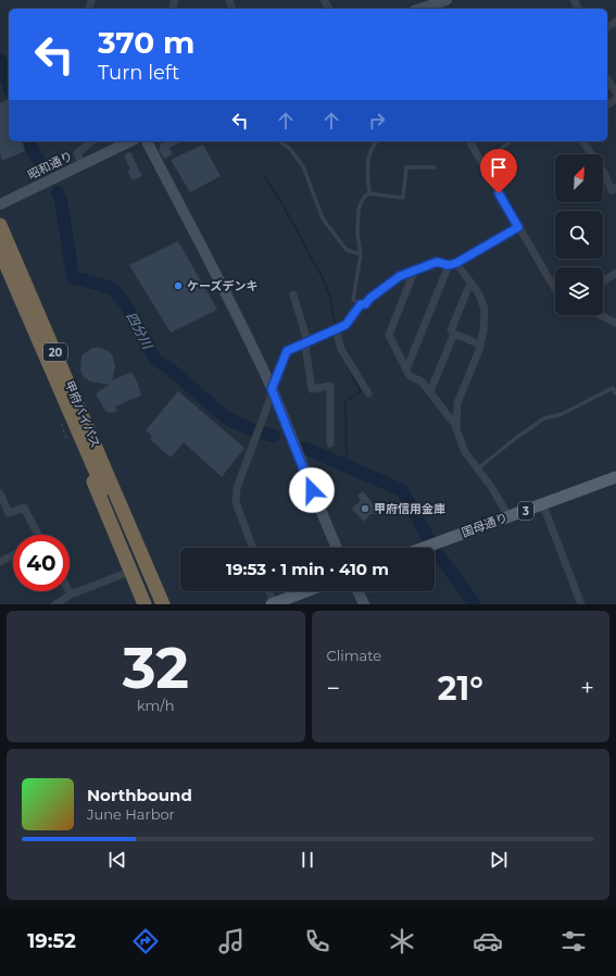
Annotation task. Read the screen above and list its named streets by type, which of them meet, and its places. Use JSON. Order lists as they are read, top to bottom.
{
  "streets": {
    "highway": ["20", "甲府バイパス"],
    "main road": ["3", "国母通り"],
    "street": ["昭和通り"]
  },
  "water": ["四分川"],
  "places": ["ケーズデンキ", "甲府信用金庫"],
  "north": "top right",
  "page": {
    "turn": ["370 m", "Turn left"],
    "limit": "40",
    "trip": "19:53 · 1 min · 410 m",
    "tile": [
      ["32", "km/h"],
      "Climate"
    ],
    "heat": ["−", "21°", "+"],
    "song": ["Northbound", "June Harbor"],
    "tabs": "19:52"
  }
}
